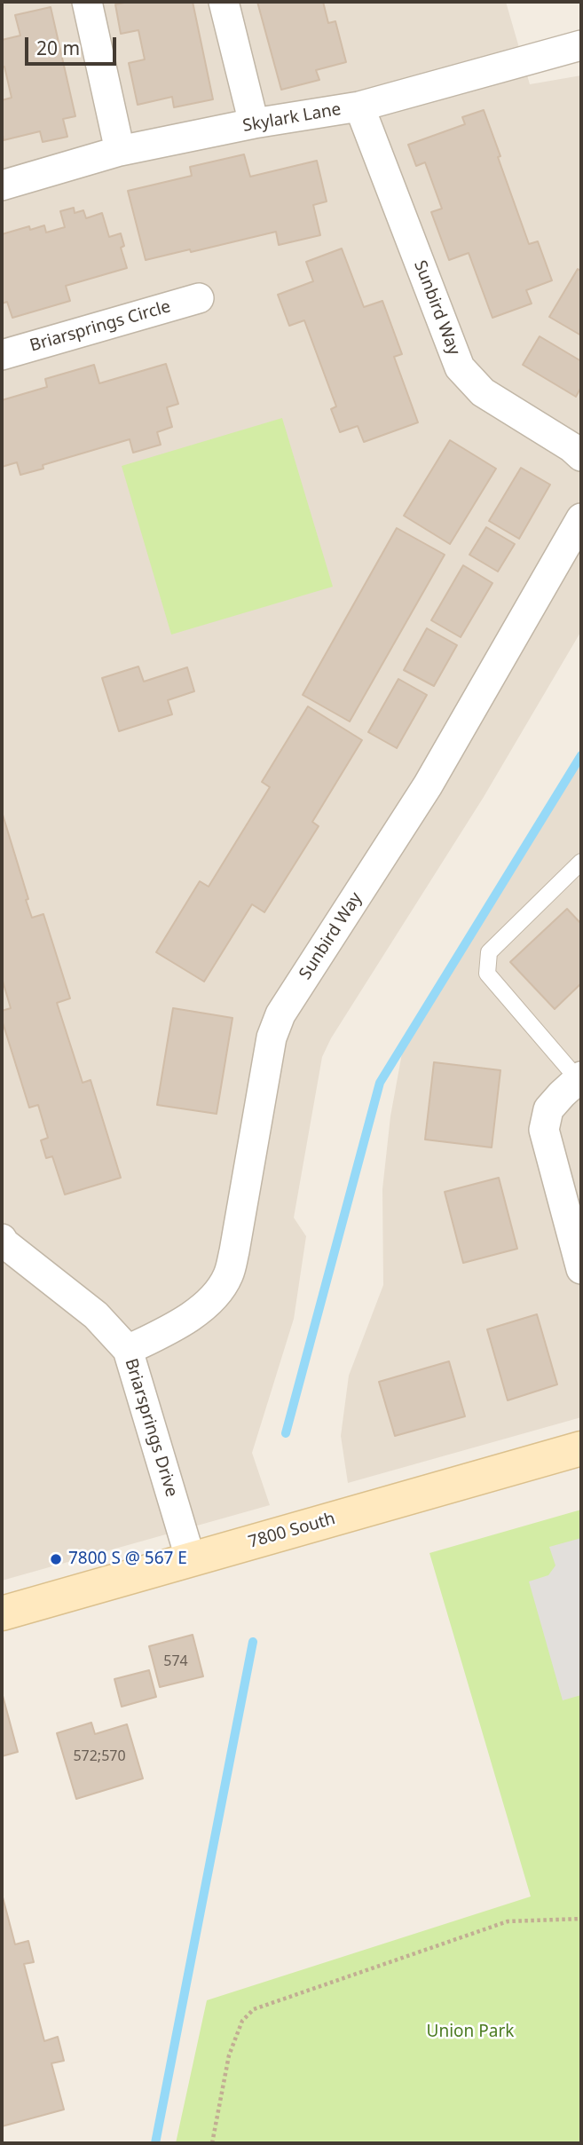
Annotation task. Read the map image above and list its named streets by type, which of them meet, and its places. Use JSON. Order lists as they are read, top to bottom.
{
  "streets": {
    "main road": ["7800 South"],
    "street": [
      "Skylark Lane",
      "Sunbird Way",
      "Briarsprings Circle",
      "Briarsprings Drive"
    ]
  },
  "crossings": [
    ["Skylark Lane", "Sunbird Way"],
    ["Sunbird Way", "Briarsprings Drive"],
    ["Briarsprings Drive", "7800 South"]
  ],
  "parks": ["Union Park"],
  "places": ["7800 S @ 567 E"],
  "house_numbers": ["574", "572;570"],
  "scale_bar": "20 m"
}
